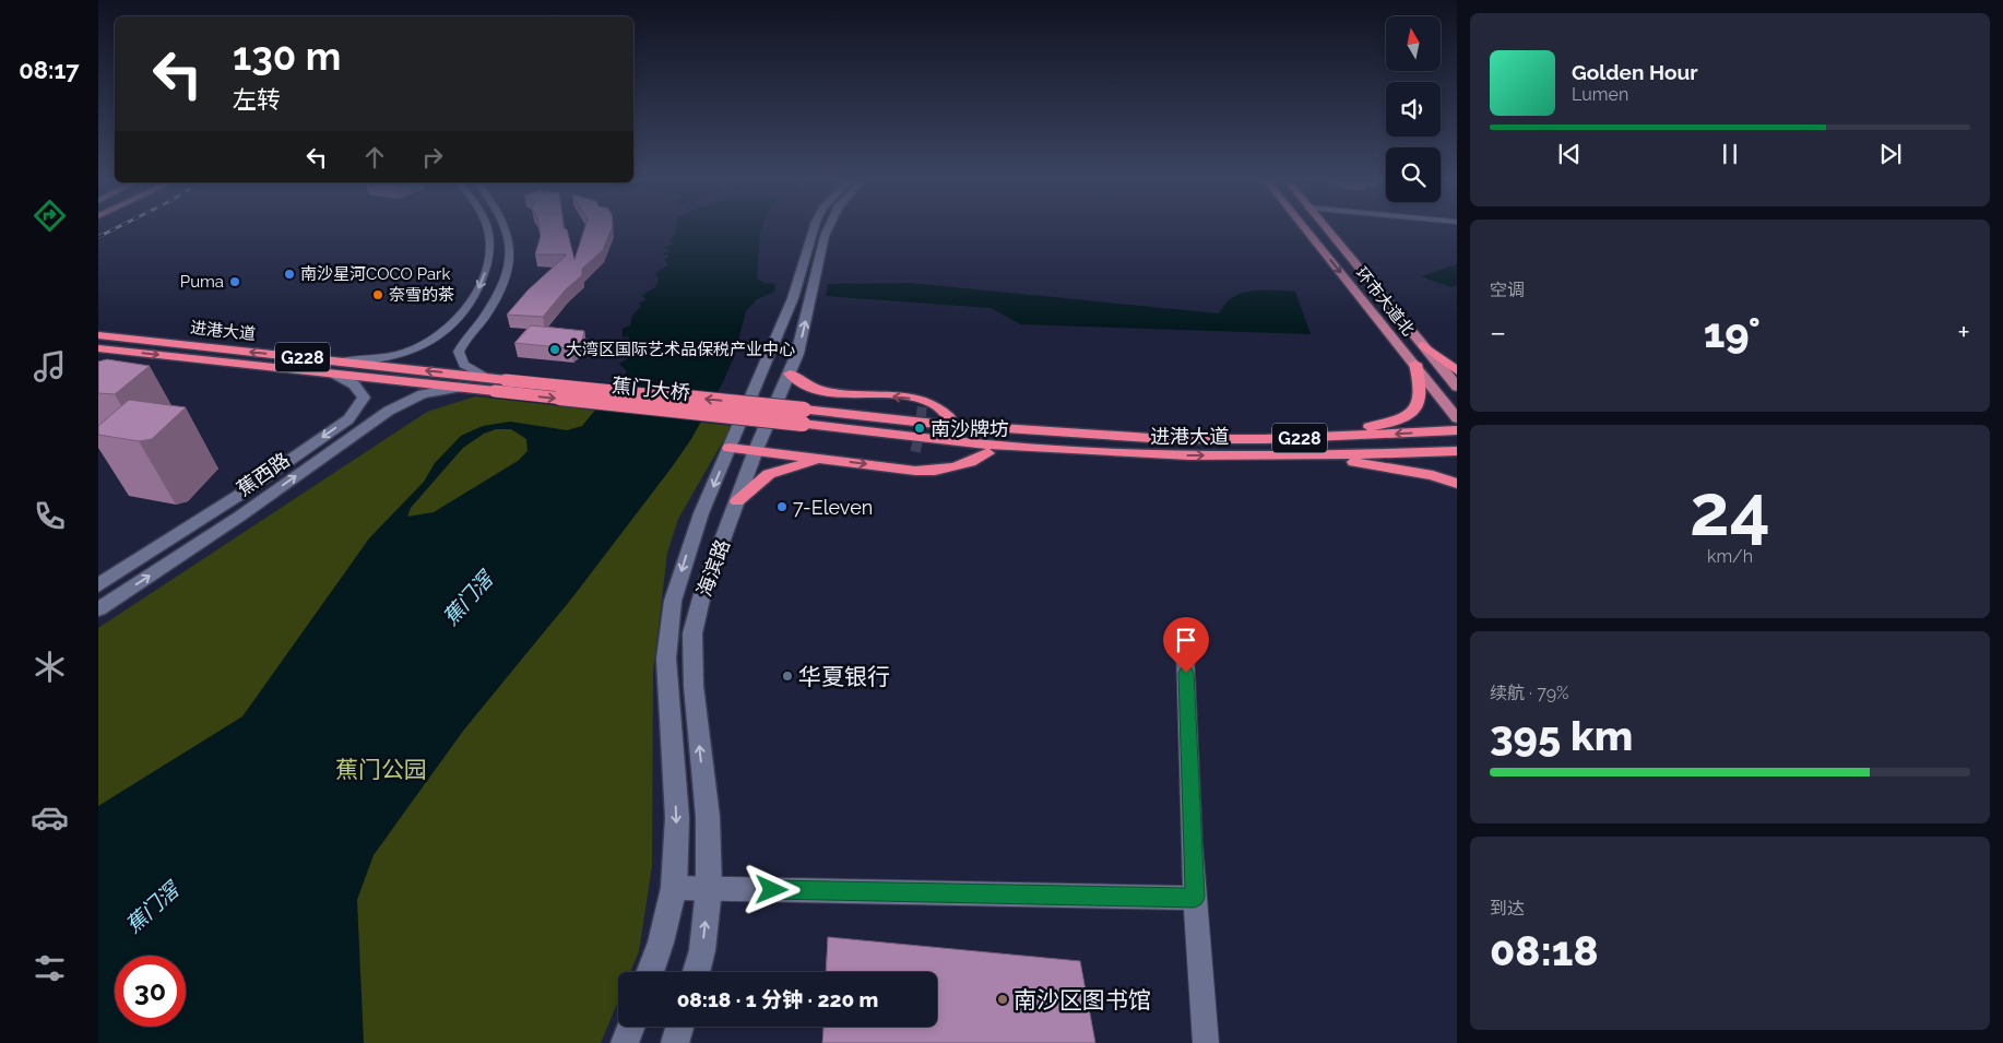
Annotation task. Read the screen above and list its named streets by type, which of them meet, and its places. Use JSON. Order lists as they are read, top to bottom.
{
  "streets": {
    "highway": ["进港大道", "G228", "蕉门大桥"],
    "main road": ["环市大道北"],
    "street": ["蕉西路", "海滨路"]
  },
  "crossings": [
    ["进港大道", "蕉门大桥"],
    ["进港大道", "蕉西路"]
  ],
  "water": ["蕉门滘"],
  "parks": ["蕉门公园"],
  "places": [
    "南沙星河COCO Park",
    "Puma",
    "奈雪的茶",
    "大湾区国际艺术品保税产业中心",
    "南沙牌坊",
    "7-Eleven",
    "华夏银行",
    "南沙区图书馆"
  ],
  "north": "top",
  "page": {
    "tabs": "08:17",
    "turn": ["130 m", "左转"],
    "song": ["Golden Hour", "Lumen"],
    "tile": [
      "空调",
      ["24", "km/h"],
      ["续航 · 79%", "395 km"],
      ["到达", "08:18"]
    ],
    "heat": ["−", "19°", "+"],
    "limit": "30",
    "trip": "08:18 · 1 分钟 · 220 m"
  }
}
